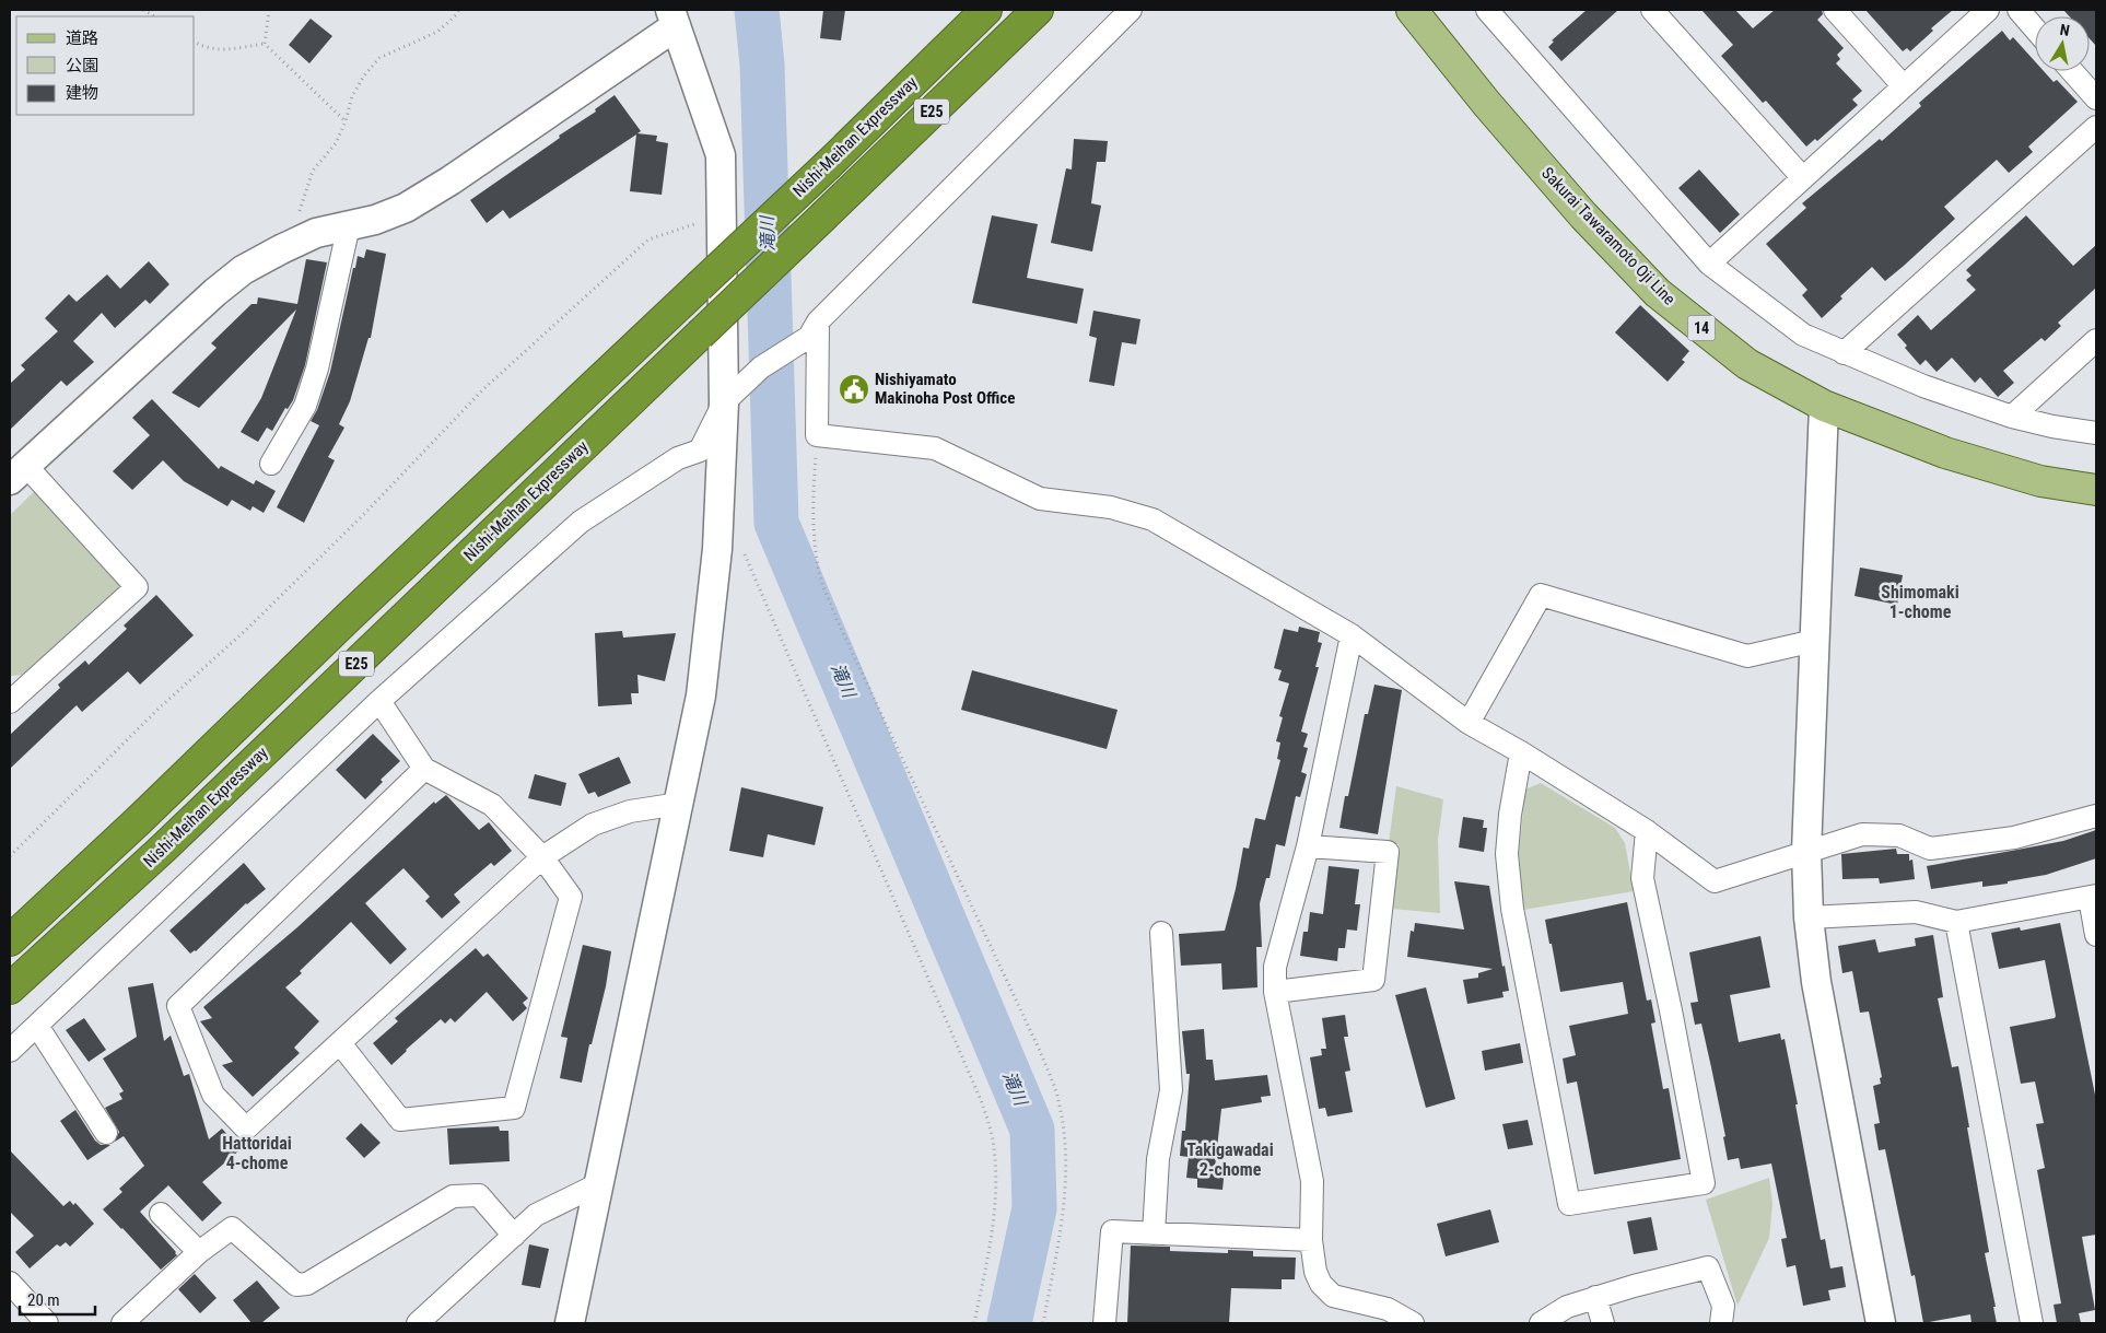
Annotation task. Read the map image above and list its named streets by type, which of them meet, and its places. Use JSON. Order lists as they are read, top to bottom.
{
  "streets": {
    "highway": ["E25", "Nishi-Meihan Expressway"],
    "main road": ["Sakurai Tawaramoto Oji Line", "14"]
  },
  "districts": ["Shimomaki 1-chome", "Hattoridai 4-chome", "Takigawadai 2-chome"],
  "water": ["滝川"],
  "places": {
    "public building": ["Nishiyamato Makinoha Post Office"]
  },
  "legend": ["道路", "公園", "建物"],
  "scale_bar": "20 m",
  "north": "top"
}
